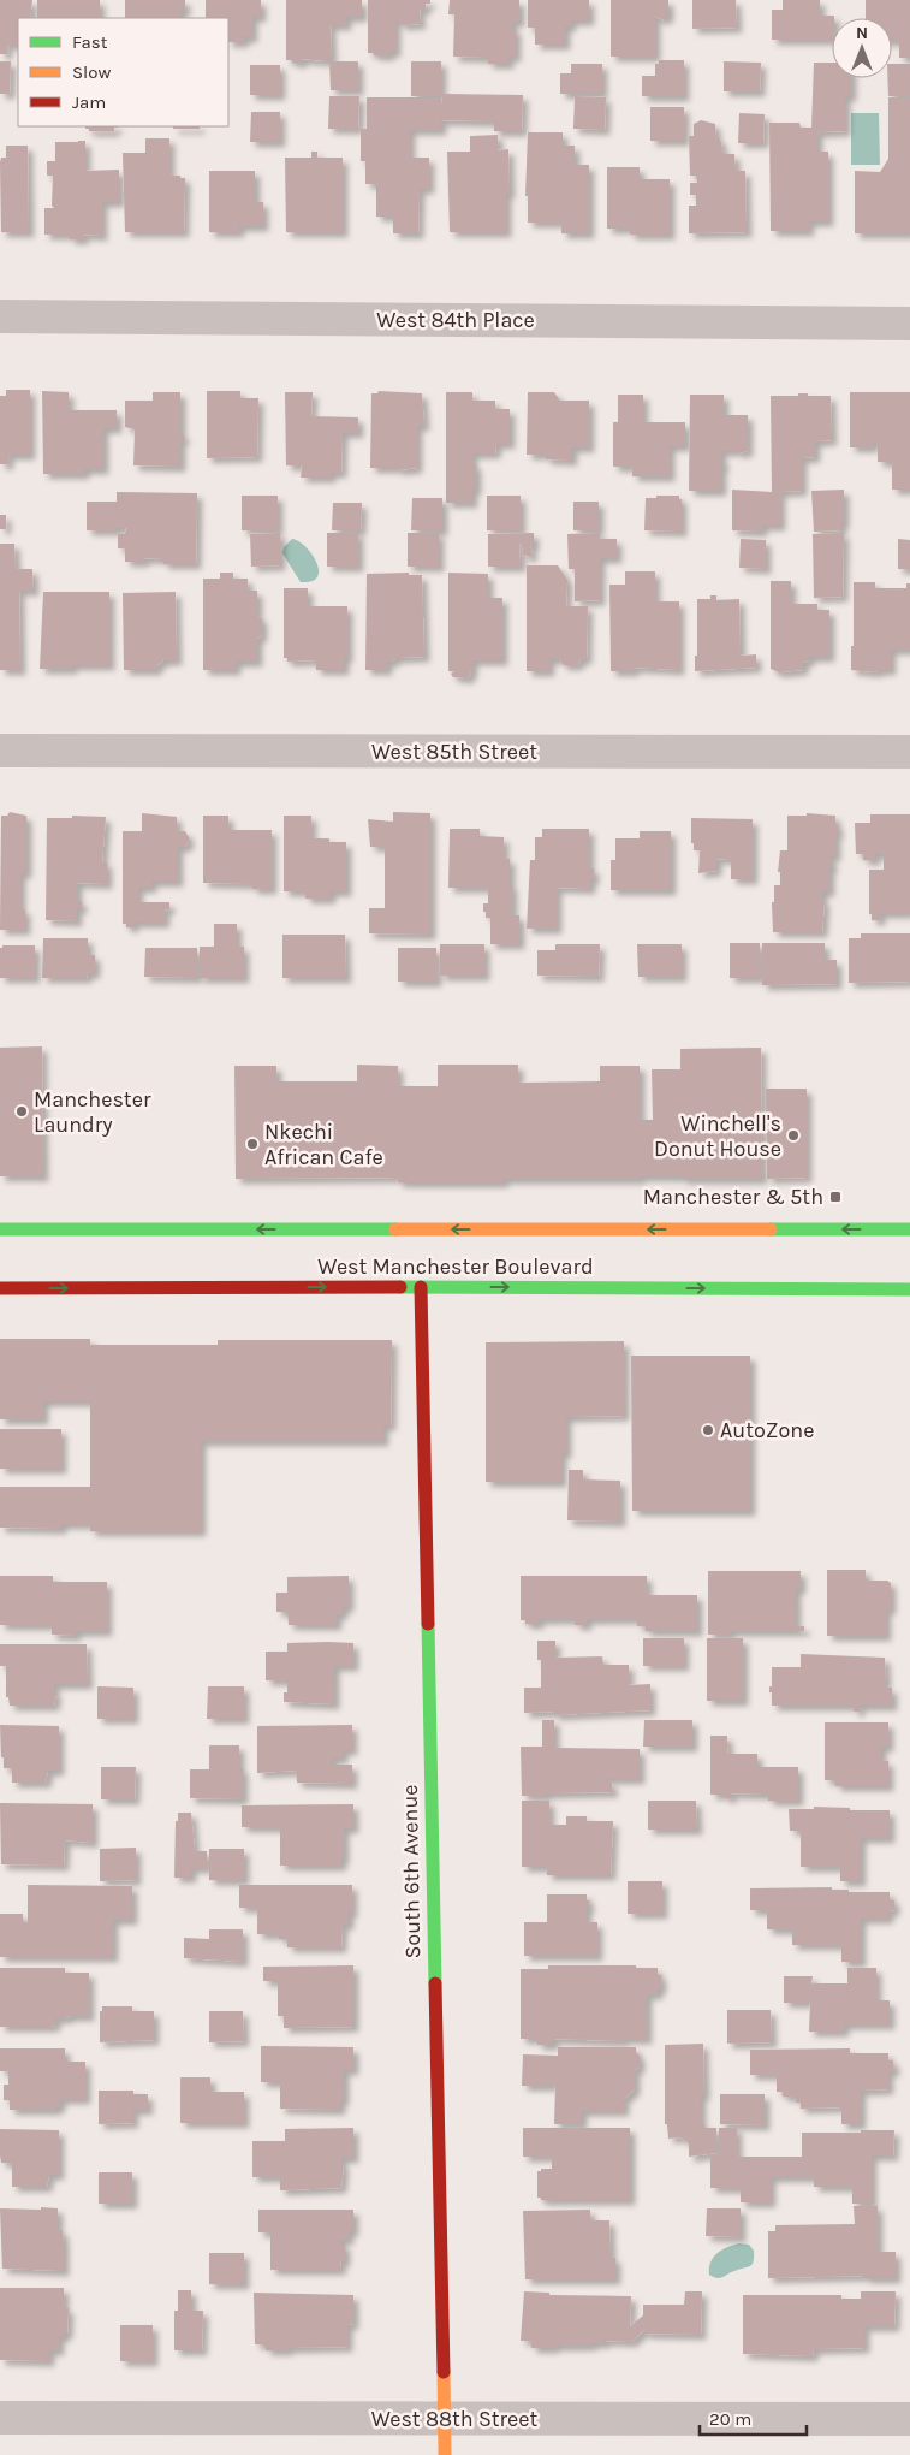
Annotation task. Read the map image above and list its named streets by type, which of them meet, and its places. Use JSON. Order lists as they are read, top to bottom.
{
  "streets": {
    "main road": ["West Manchester Boulevard", "South 6th Avenue"],
    "street": ["West 84th Place", "West 85th Street", "West 88th Street"]
  },
  "crossings": [
    ["West Manchester Boulevard", "South 6th Avenue"],
    ["South 6th Avenue", "West 88th Street"]
  ],
  "places": {
    "other": [
      "Manchester Laundry",
      "Winchell's Donut House",
      "Nkechi African Cafe",
      "AutoZone"
    ],
    "transit": ["Manchester & 5th"]
  },
  "legend": ["Fast", "Slow", "Jam"],
  "scale_bar": "20 m",
  "north": "top"
}
